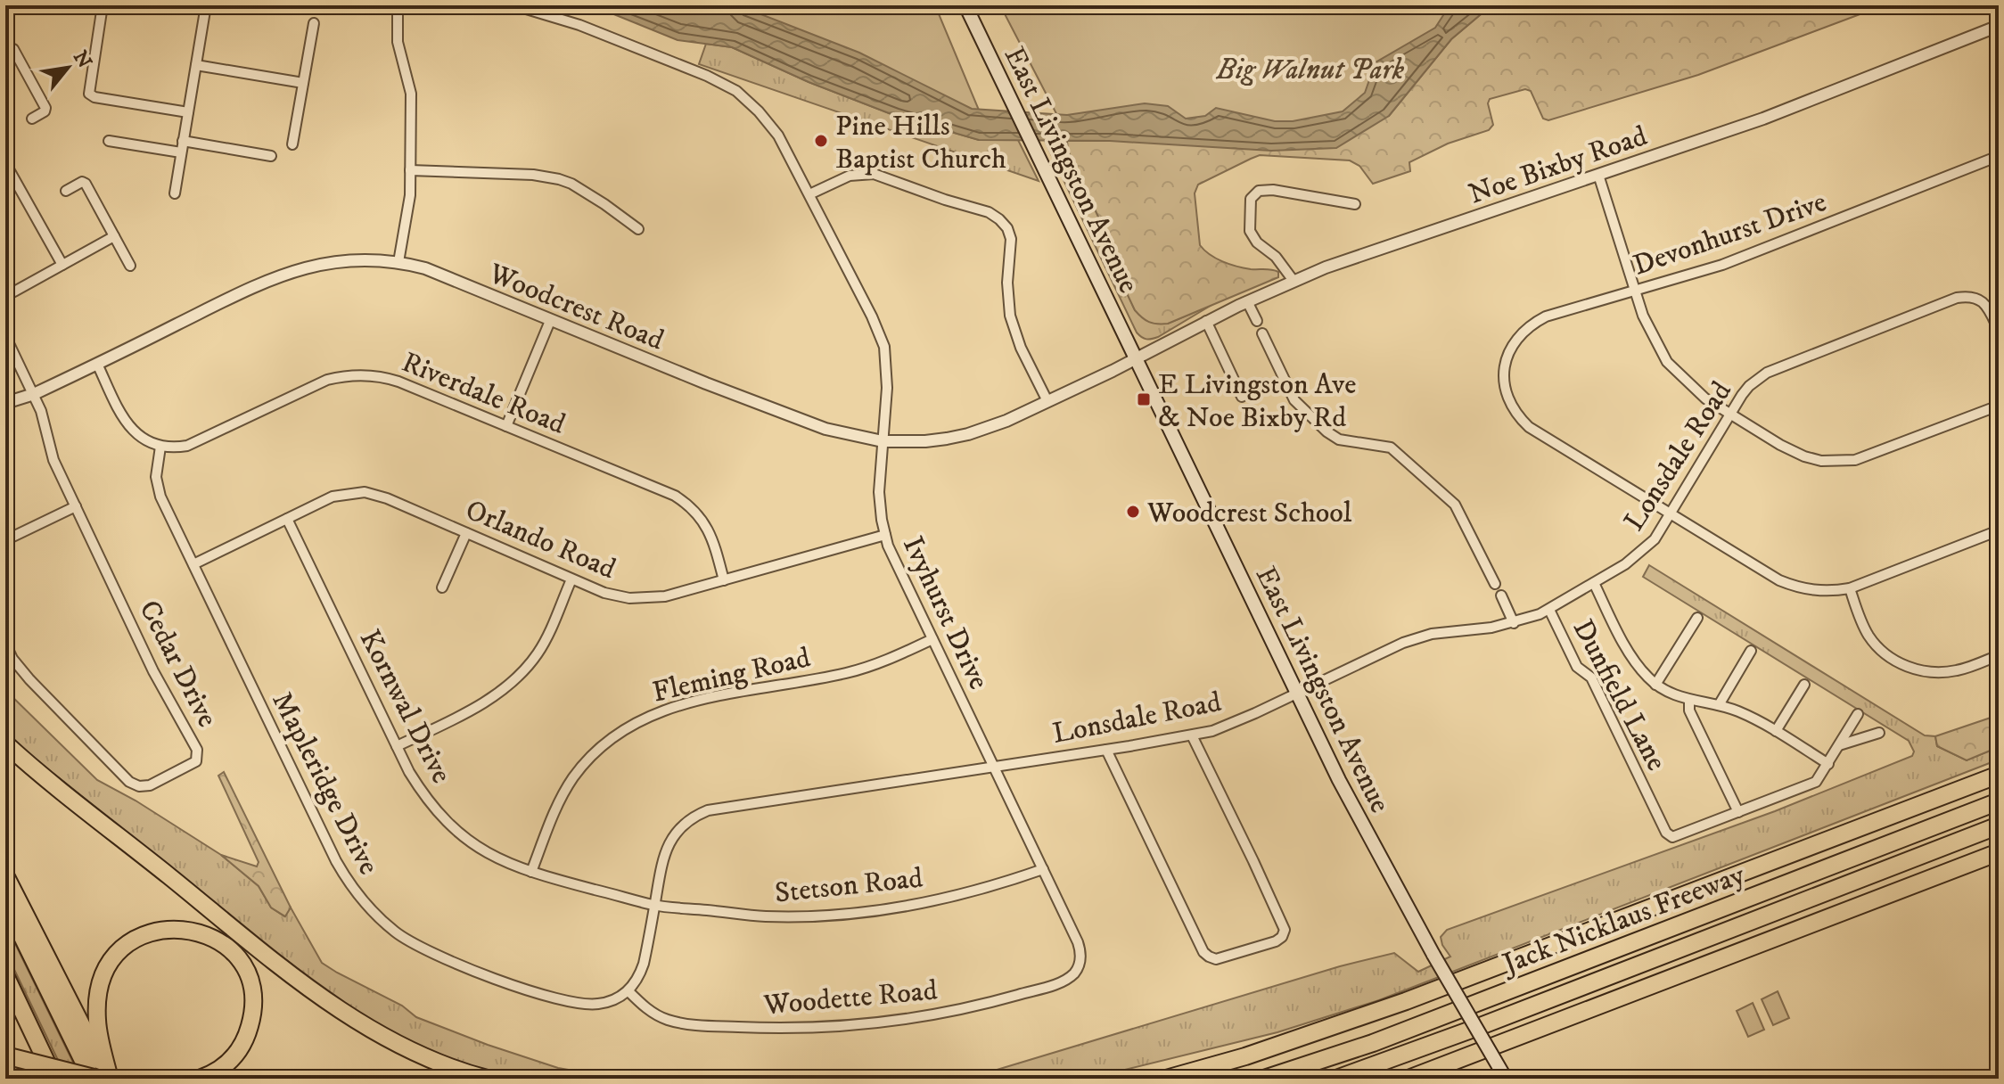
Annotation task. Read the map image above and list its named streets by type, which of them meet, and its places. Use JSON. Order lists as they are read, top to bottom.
{
  "streets": {
    "highway": ["Jack Nicklaus Freeway"],
    "main road": ["East Livingston Avenue"],
    "street": [
      "Noe Bixby Road",
      "Devonhurst Drive",
      "Woodcrest Road",
      "Riverdale Road",
      "Lonsdale Road",
      "Orlando Road",
      "Ivyhurst Drive",
      "Cedar Drive",
      "Fleming Road",
      "Dunfield Lane",
      "Kornwal Drive",
      "Mapleridge Drive",
      "Stetson Road",
      "Woodette Road"
    ]
  },
  "crossings": [
    ["Noe Bixby Road", "East Livingston Avenue"],
    ["Noe Bixby Road", "Woodcrest Road"],
    ["East Livingston Avenue", "Woodcrest Road"],
    ["East Livingston Avenue", "Lonsdale Road"],
    ["Devonhurst Drive", "Lonsdale Road"],
    ["Woodcrest Road", "Ivyhurst Drive"],
    ["Woodcrest Road", "Cedar Drive"],
    ["Riverdale Road", "Orlando Road"],
    ["Riverdale Road", "Mapleridge Drive"],
    ["Lonsdale Road", "Ivyhurst Drive"],
    ["Lonsdale Road", "Dunfield Lane"],
    ["Lonsdale Road", "Kornwal Drive"],
    ["Lonsdale Road", "Stetson Road"],
    ["Orlando Road", "Ivyhurst Drive"],
    ["Orlando Road", "Kornwal Drive"],
    ["Orlando Road", "Mapleridge Drive"],
    ["Ivyhurst Drive", "Fleming Road"],
    ["Ivyhurst Drive", "Stetson Road"],
    ["Ivyhurst Drive", "Woodette Road"],
    ["Fleming Road", "Kornwal Drive"],
    ["Kornwal Drive", "Stetson Road"],
    ["Mapleridge Drive", "Woodette Road"]
  ],
  "parks": ["Big Walnut Park"],
  "places": {
    "other": ["Pine Hills Baptist Church", "Woodcrest School"],
    "transit": ["E Livingston Ave & Noe Bixby Rd"]
  },
  "north": "top right"
}
